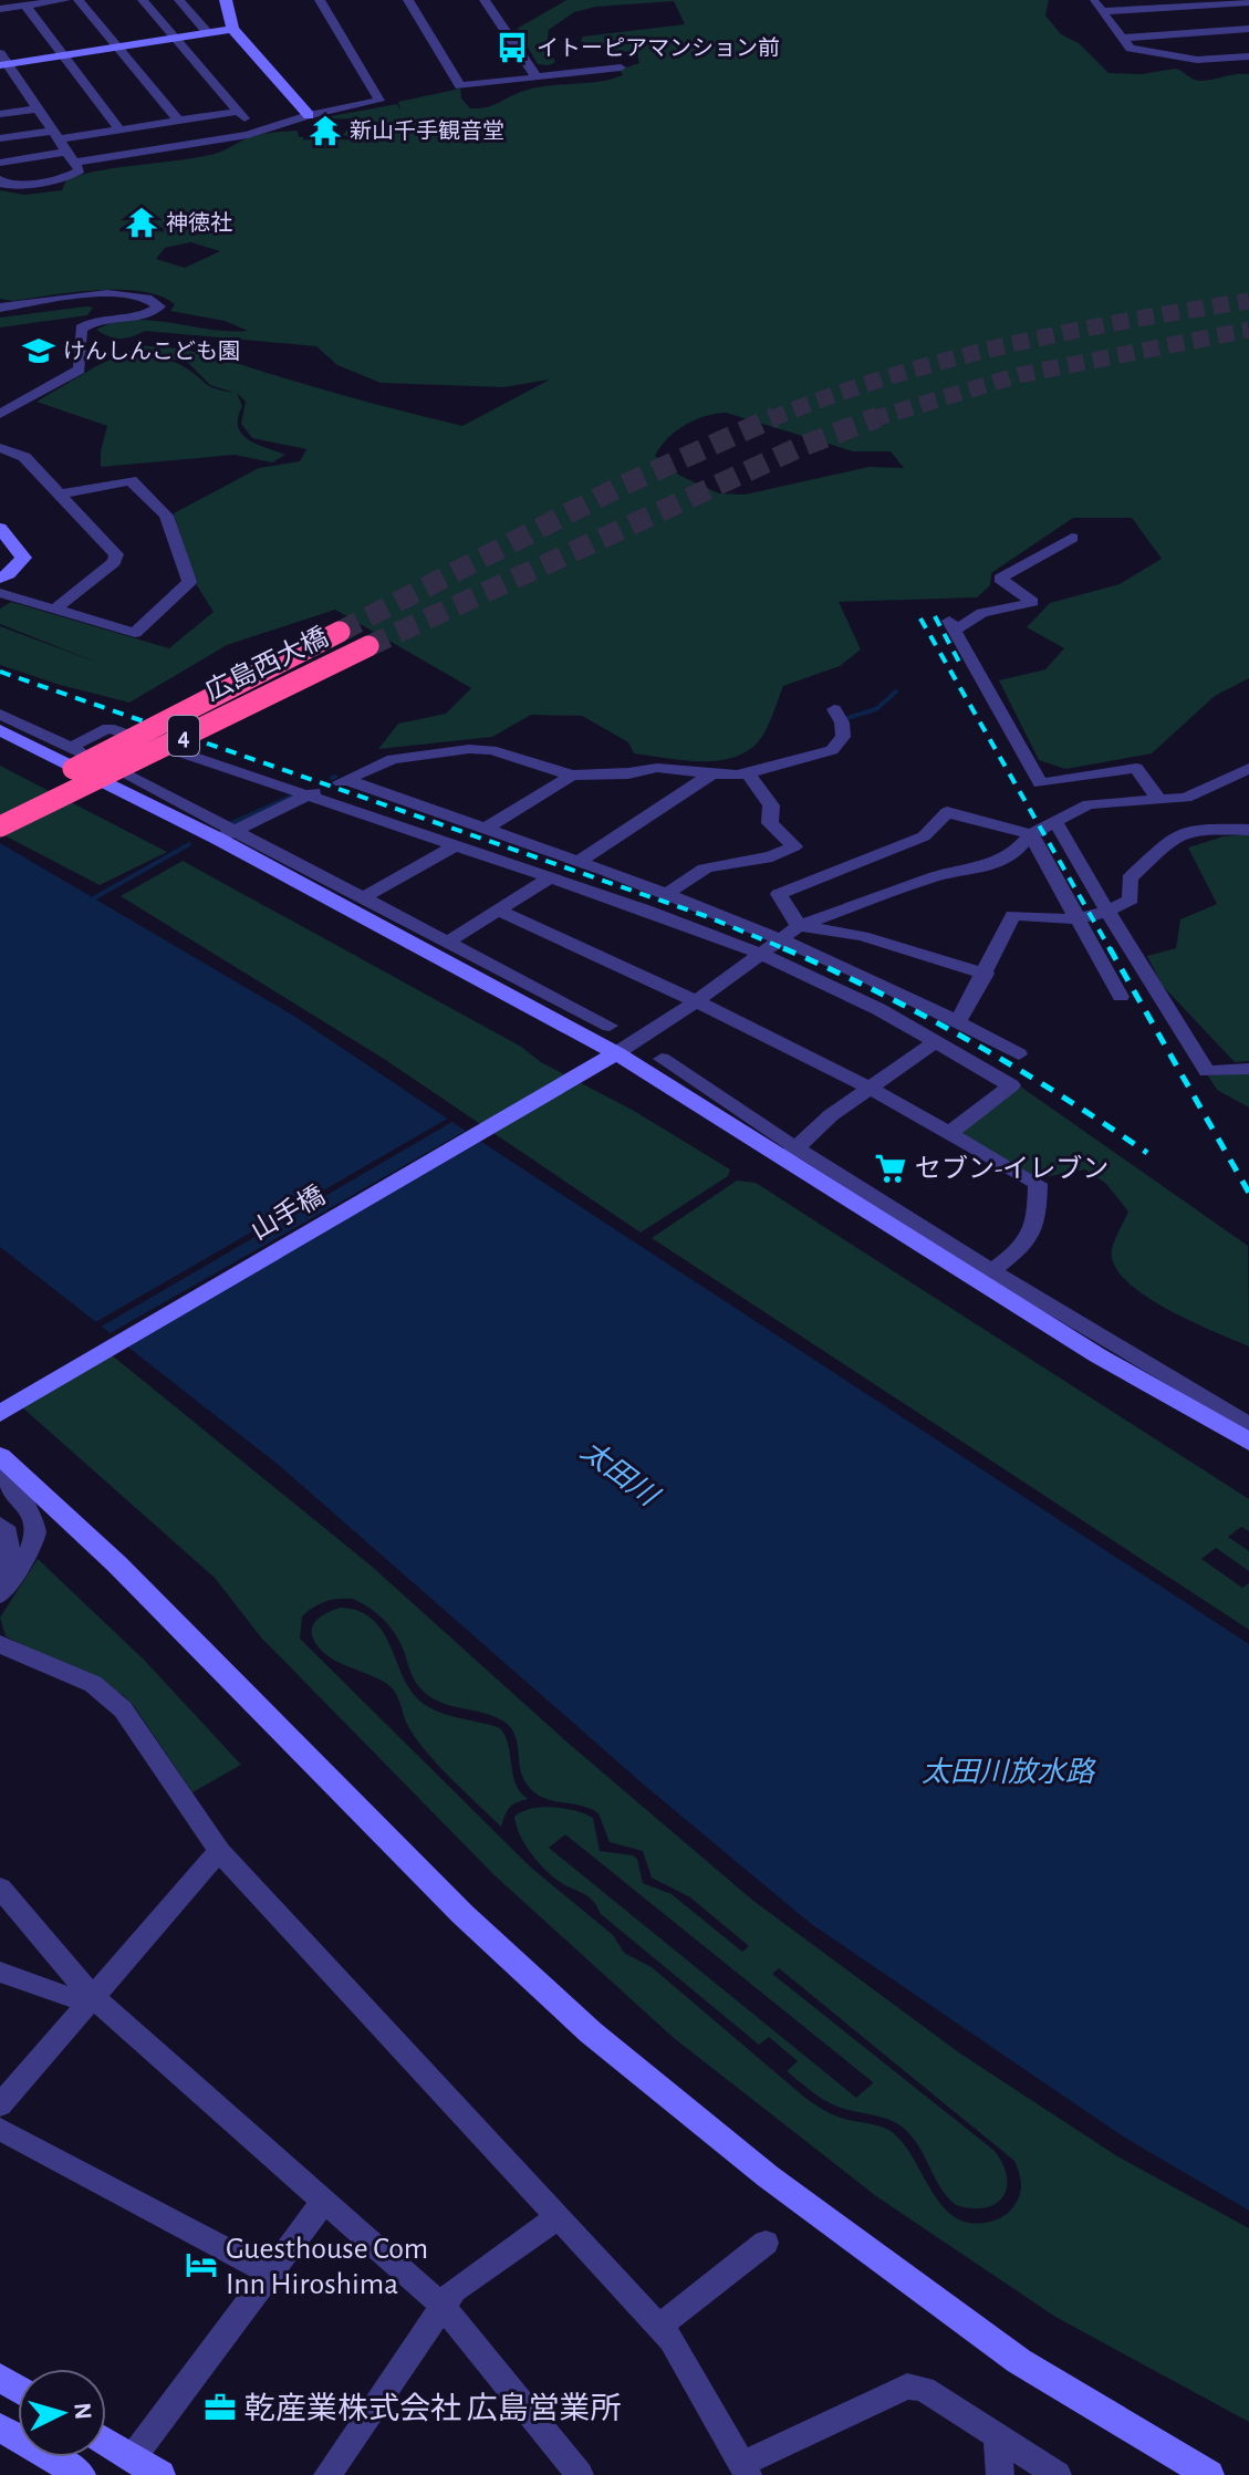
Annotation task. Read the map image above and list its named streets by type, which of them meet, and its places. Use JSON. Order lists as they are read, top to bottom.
{
  "streets": {
    "highway": ["広島西大橋", "4"],
    "street": ["山手橋"]
  },
  "water": ["太田川", "太田川放水路"],
  "places": {
    "bus stop": ["イトーピアマンション前"],
    "temple": ["新山千手観音堂", "神徳社"],
    "school or university": ["けんしんこども園"],
    "supermarket": ["セブン-イレブン"],
    "hotel": ["Guesthouse Com Inn Hiroshima"],
    "office": ["乾産業株式会社 広島営業所"]
  },
  "north": "right"
}
